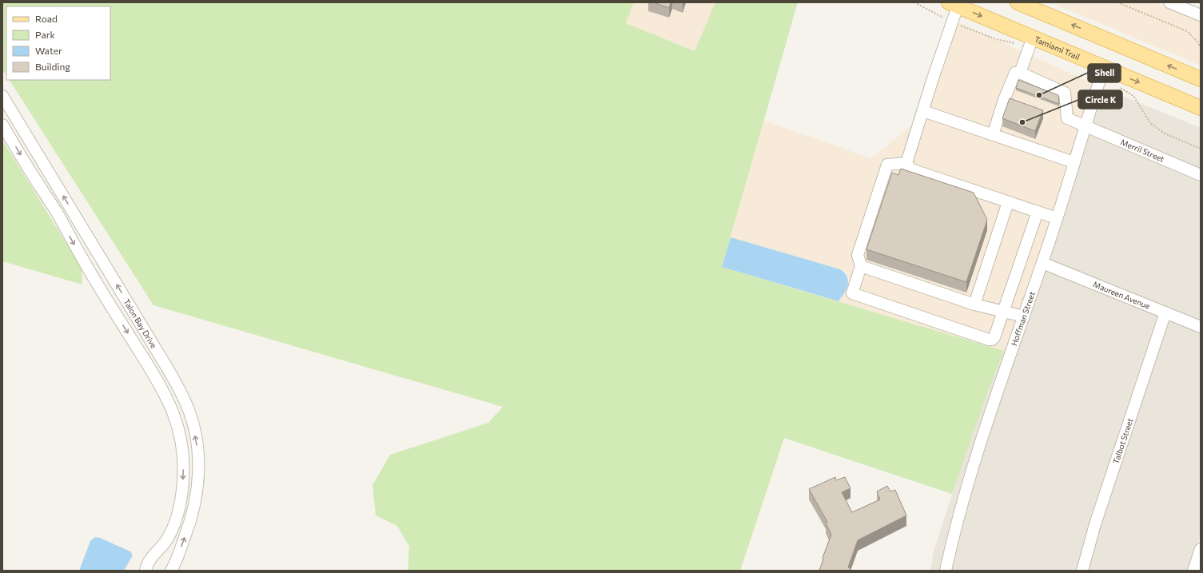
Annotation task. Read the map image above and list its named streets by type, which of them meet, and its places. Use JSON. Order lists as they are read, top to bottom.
{
  "streets": {
    "main road": ["Tamiami Trail"],
    "street": [
      "Merril Street",
      "Maureen Avenue",
      "Hoffman Street",
      "Talon Bay Drive",
      "Talbot Street"
    ]
  },
  "crossings": [
    ["Tamiami Trail", "Hoffman Street"],
    ["Merril Street", "Hoffman Street"],
    ["Maureen Avenue", "Hoffman Street"],
    ["Maureen Avenue", "Talbot Street"]
  ],
  "places": ["Shell", "Circle K"],
  "legend": [
    "Road",
    "Park",
    "Water",
    "Building"
  ]
}
